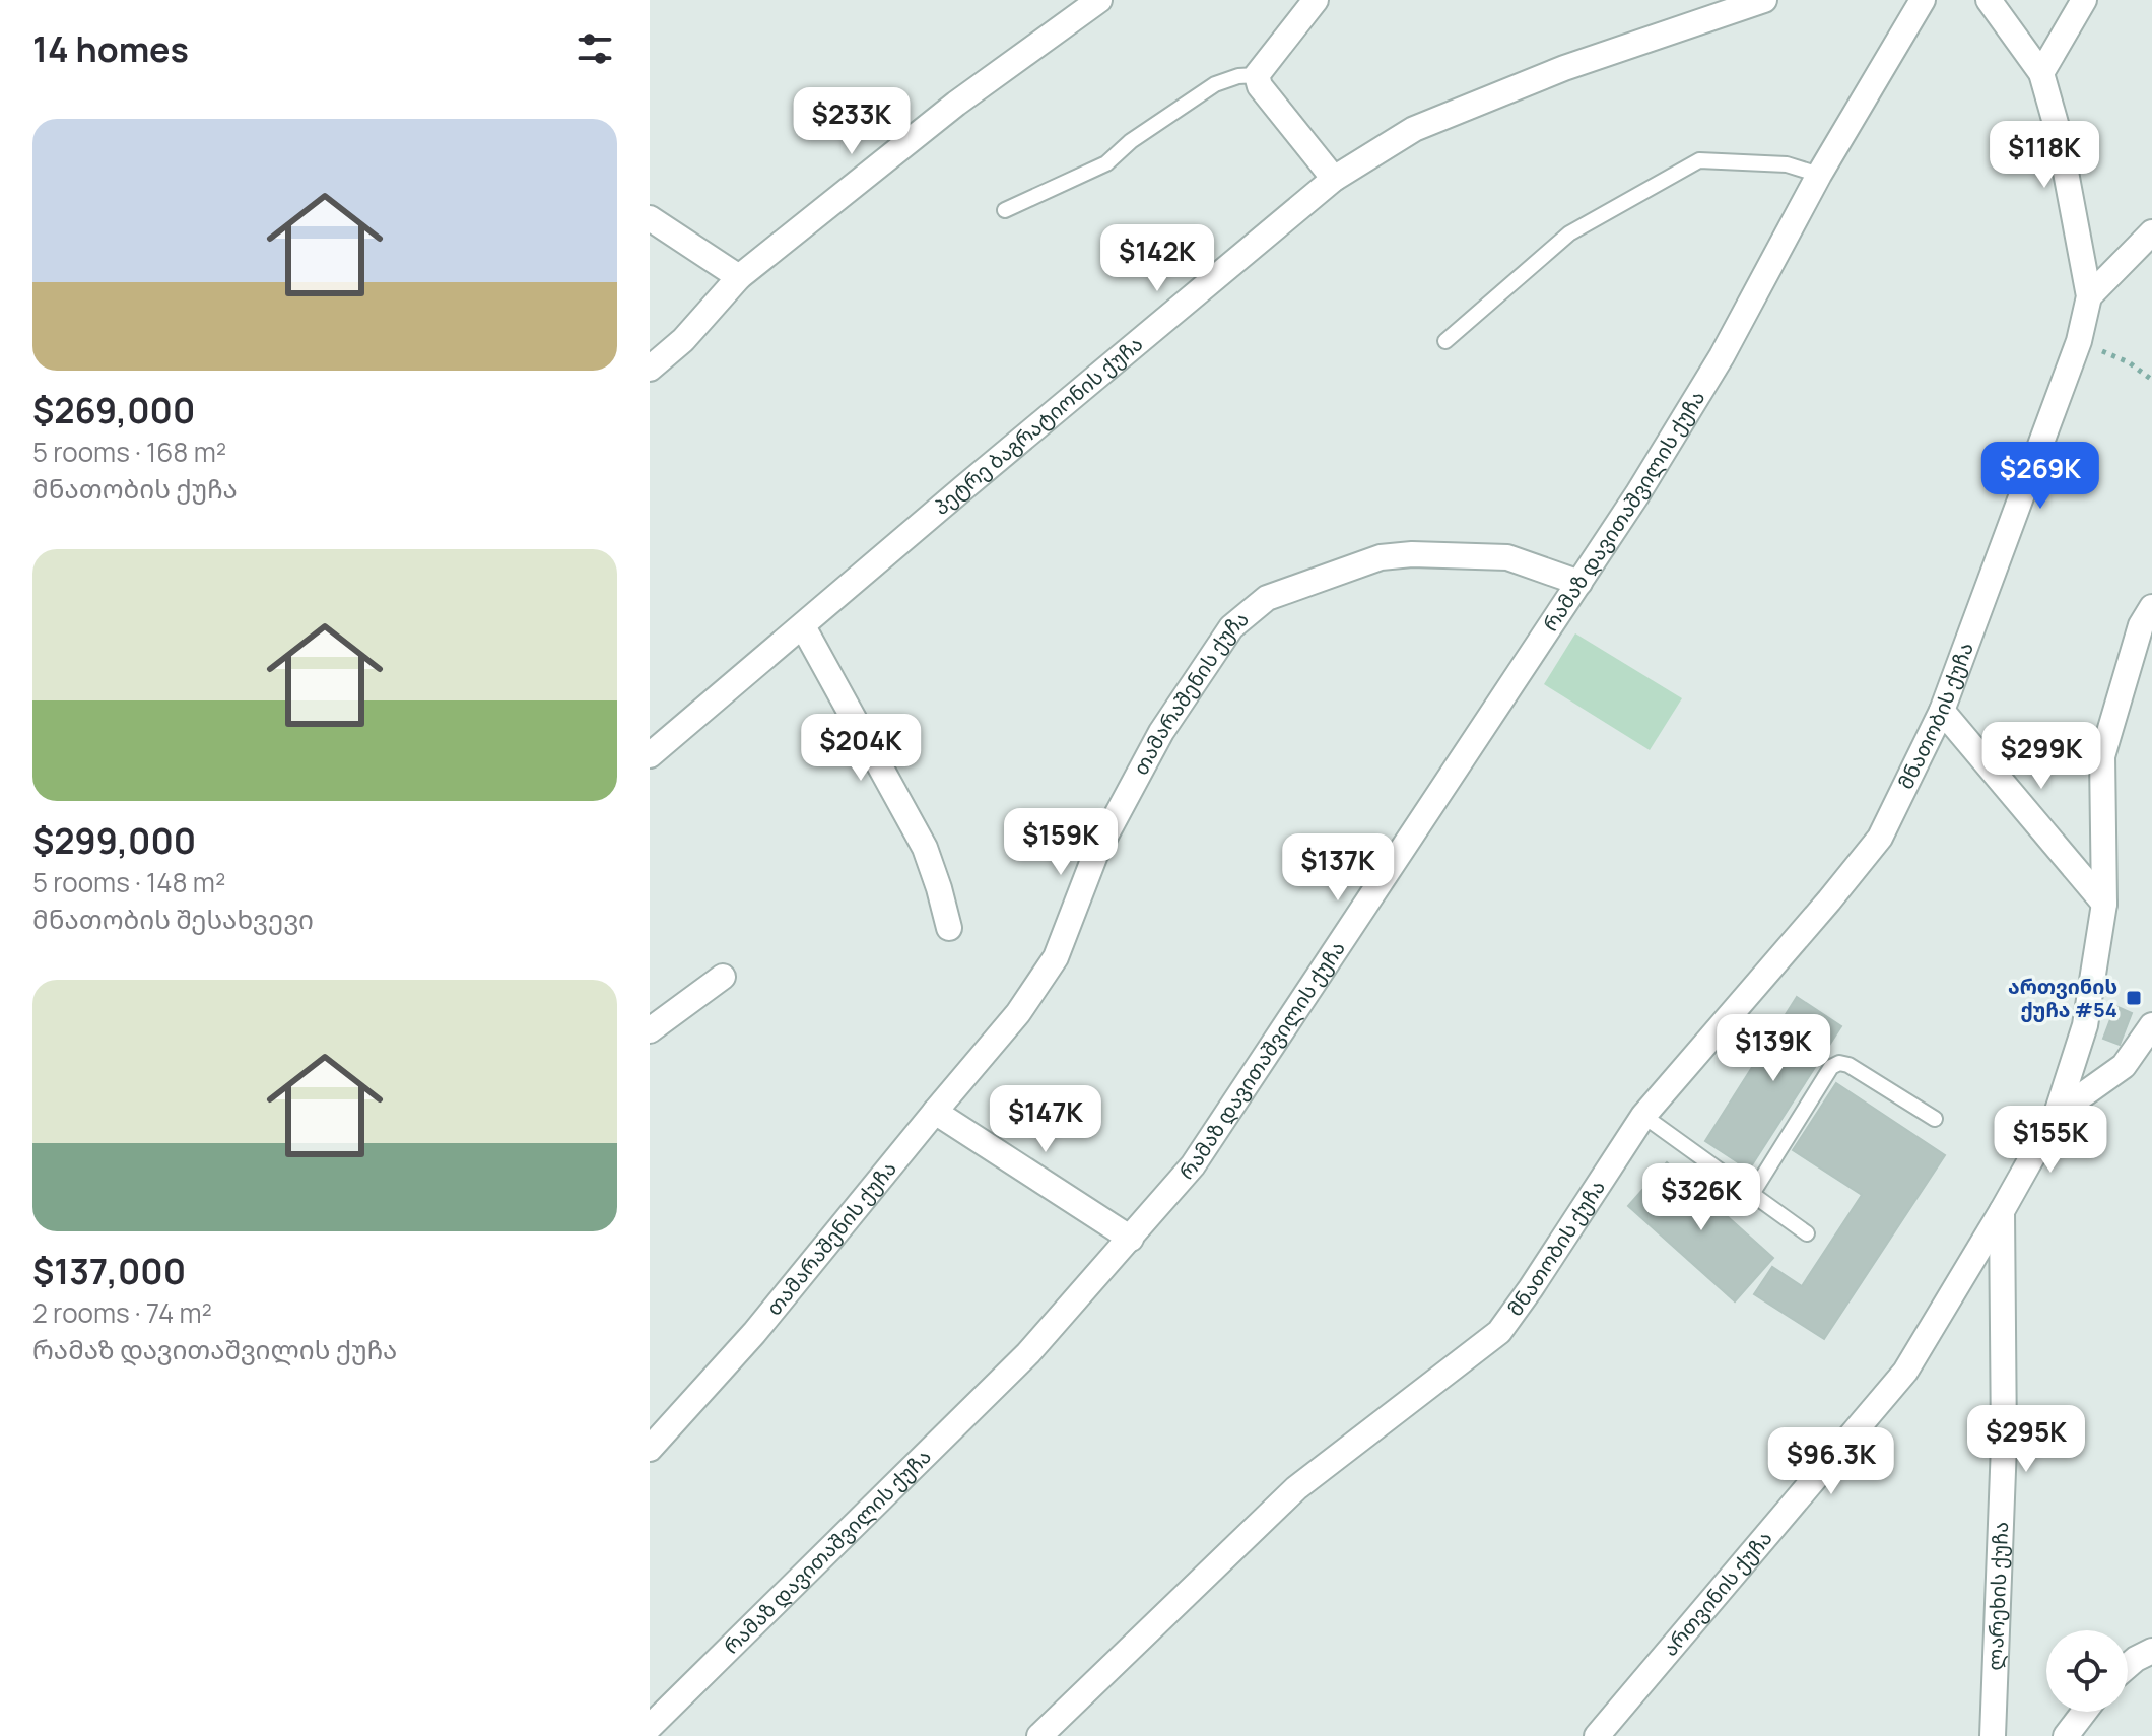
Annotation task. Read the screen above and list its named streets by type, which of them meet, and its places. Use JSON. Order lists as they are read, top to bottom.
{
  "streets": {
    "street": [
      "პეტრე ბაგრატიონის ქუჩა",
      "რამაზ დავითაშვილის ქუჩა",
      "თამარაშენის ქუჩა",
      "მნათობის ქუჩა",
      "ართვინის ქუჩა",
      "ლარეხის ქუჩა"
    ]
  },
  "crossings": [
    ["რამაზ დავითაშვილის ქუჩა", "თამარაშენის ქუჩა"],
    ["ართვინის ქუჩა", "ლარეხის ქუჩა"]
  ],
  "places": {
    "transit": ["ართვინის ქუჩა #54"]
  },
  "page": {
    "heading": "14 homes",
    "price": [
      "$233K",
      "$118K",
      "$142K",
      "$269K",
      "$204K",
      "$299K",
      "$159K",
      "$137K",
      "$139K",
      "$147K",
      "$155K",
      "$326K",
      "$295K",
      "$96.3K"
    ],
    "list": [
      {
        "name": "$269,000",
        "note": "5 rooms · 168 m² · მნათობის ქუჩა"
      },
      {
        "name": "$299,000",
        "note": "5 rooms · 148 m² · მნათობის შესახვევი"
      },
      {
        "name": "$137,000",
        "note": "2 rooms · 74 m² · რამაზ დავითაშვილის ქუჩა"
      }
    ]
  }
}
